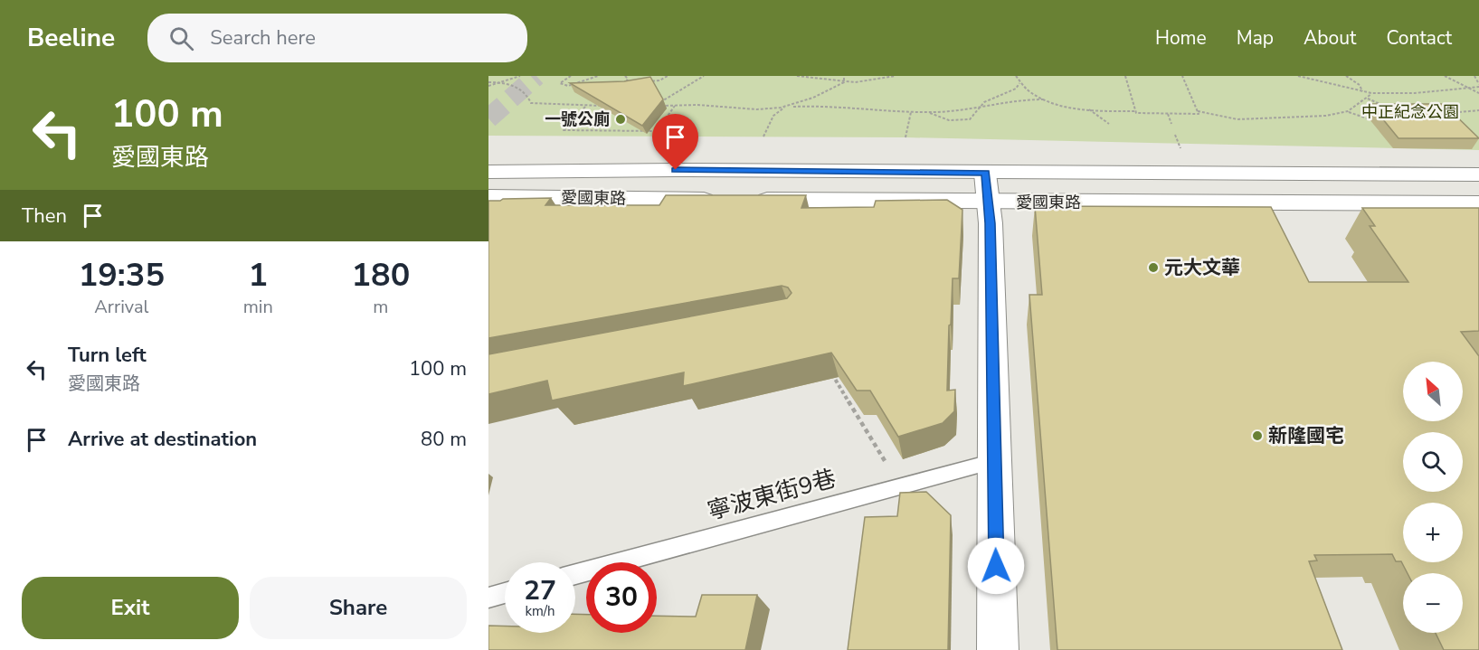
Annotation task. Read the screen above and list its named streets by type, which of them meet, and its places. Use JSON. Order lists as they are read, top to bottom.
{
  "streets": {
    "street": ["愛國東路"],
    "lane": ["寧波東街9巷"]
  },
  "parks": ["中正紀念公園"],
  "places": ["一號公廁", "元大文華", "新隆國宅"],
  "north": "top left",
  "page": {
    "header": "Beeline",
    "search": "Search here",
    "nav": [
      "Home",
      "Map",
      "About",
      "Contact"
    ],
    "turn": ["100 m", "愛國東路"],
    "then": "Then",
    "eta": [
      "19:35",
      "Arrival",
      "1",
      "min",
      "180",
      "m"
    ],
    "list": [
      {
        "name": "Turn left",
        "note": "愛國東路",
        "value": "100 m"
      },
      {
        "name": "Arrive at destination",
        "value": "80 m"
      }
    ],
    "map_buttons": ["+", "−"],
    "speed": "27 km/h",
    "limit": "30",
    "buttons": ["Exit", "Share"]
  }
}
